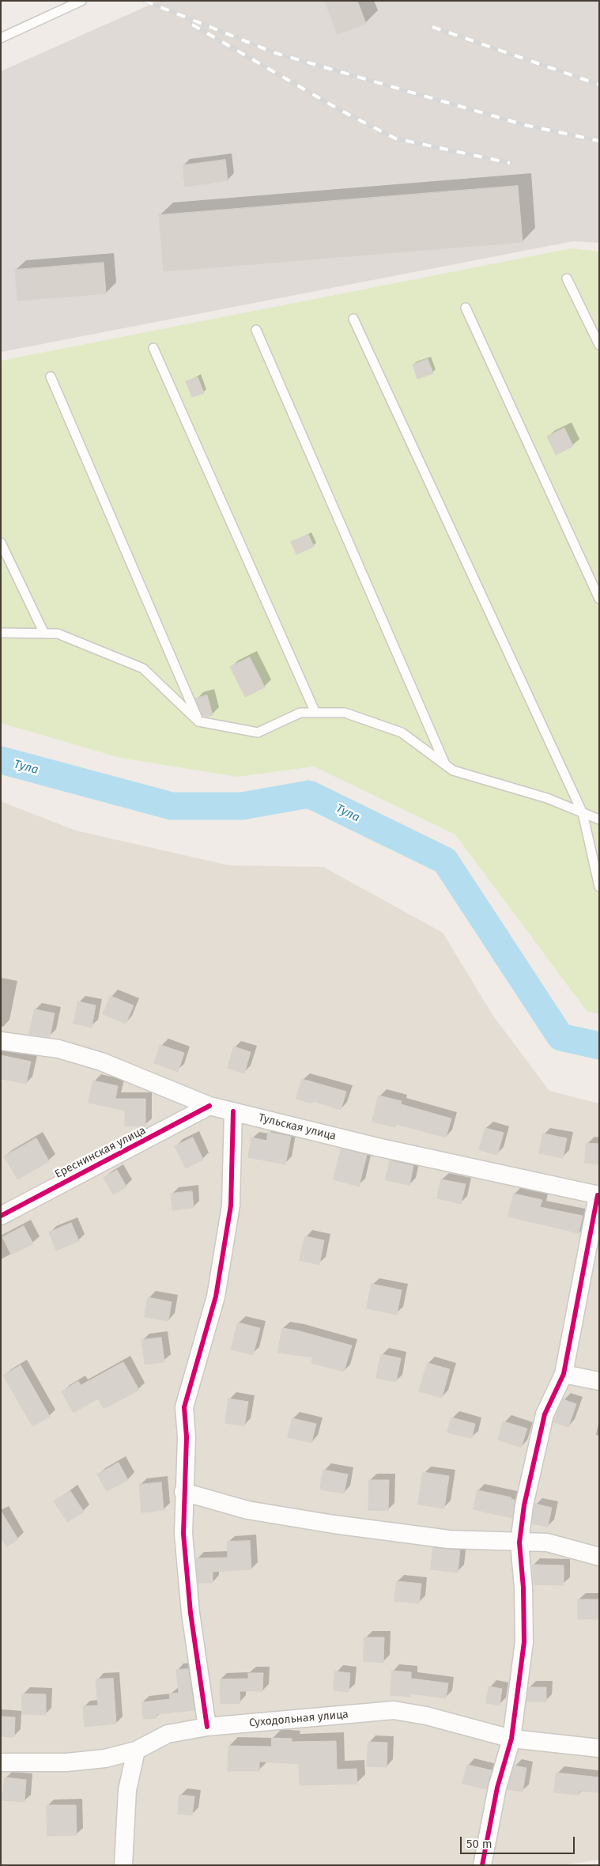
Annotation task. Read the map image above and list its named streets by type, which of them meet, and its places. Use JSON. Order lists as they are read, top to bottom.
{
  "streets": {
    "street": ["Тульская улица", "Ереснинская улица", "Суходольная улица"]
  },
  "crossings": [
    ["Тульская улица", "Ереснинская улица"]
  ],
  "water": ["Тула"],
  "scale_bar": "50 m"
}
